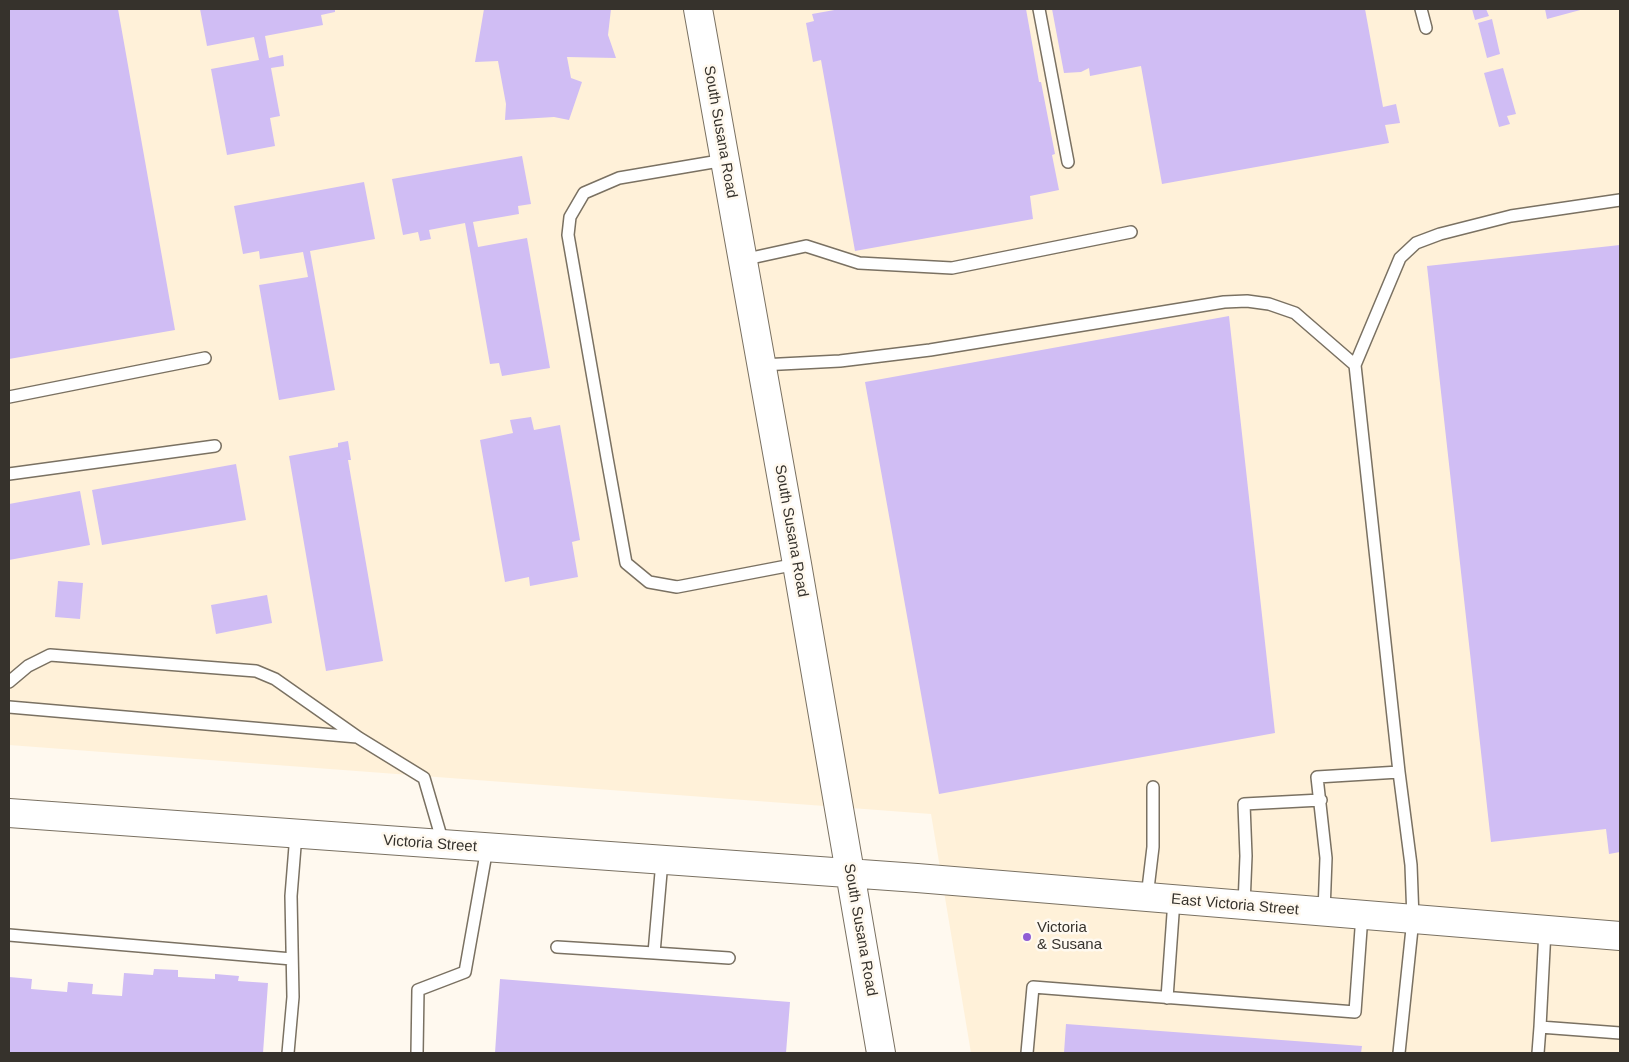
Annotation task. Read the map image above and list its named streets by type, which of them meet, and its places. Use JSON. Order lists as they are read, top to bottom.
{
  "streets": {
    "street": ["South Susana Road", "Victoria Street", "East Victoria Street"]
  },
  "crossings": [
    ["South Susana Road", "Victoria Street"],
    ["South Susana Road", "East Victoria Street"],
    ["Victoria Street", "East Victoria Street"]
  ],
  "places": ["Victoria & Susana"]
}
